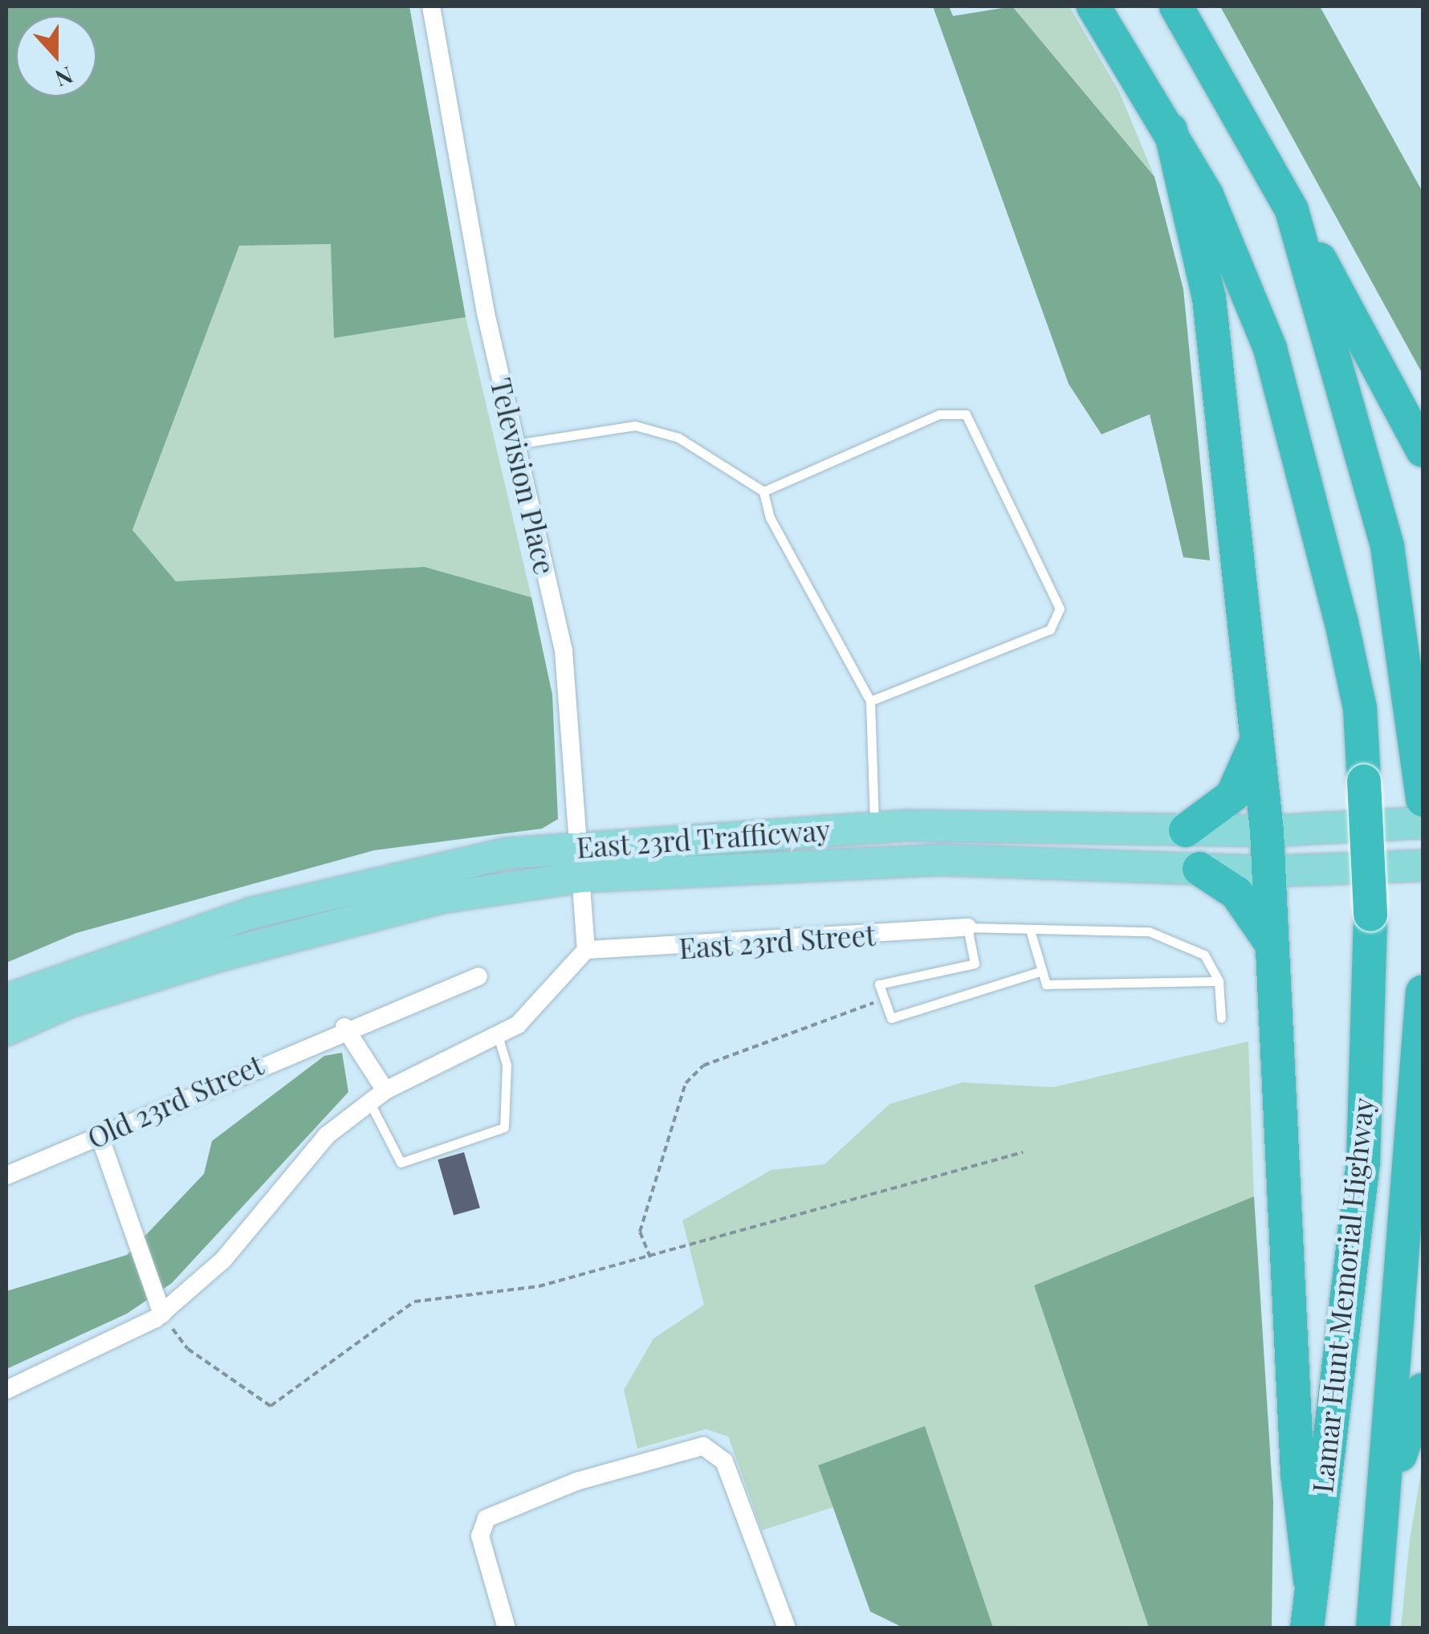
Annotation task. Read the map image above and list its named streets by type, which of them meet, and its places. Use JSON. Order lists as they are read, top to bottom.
{
  "streets": {
    "highway": ["Lamar Hunt Memorial Highway"],
    "main road": ["East 23rd Trafficway"],
    "street": ["Television Place", "East 23rd Street", "Old 23rd Street"]
  },
  "crossings": [
    ["Television Place", "East 23rd Trafficway"],
    ["Television Place", "East 23rd Street"]
  ],
  "north": "bottom"
}
